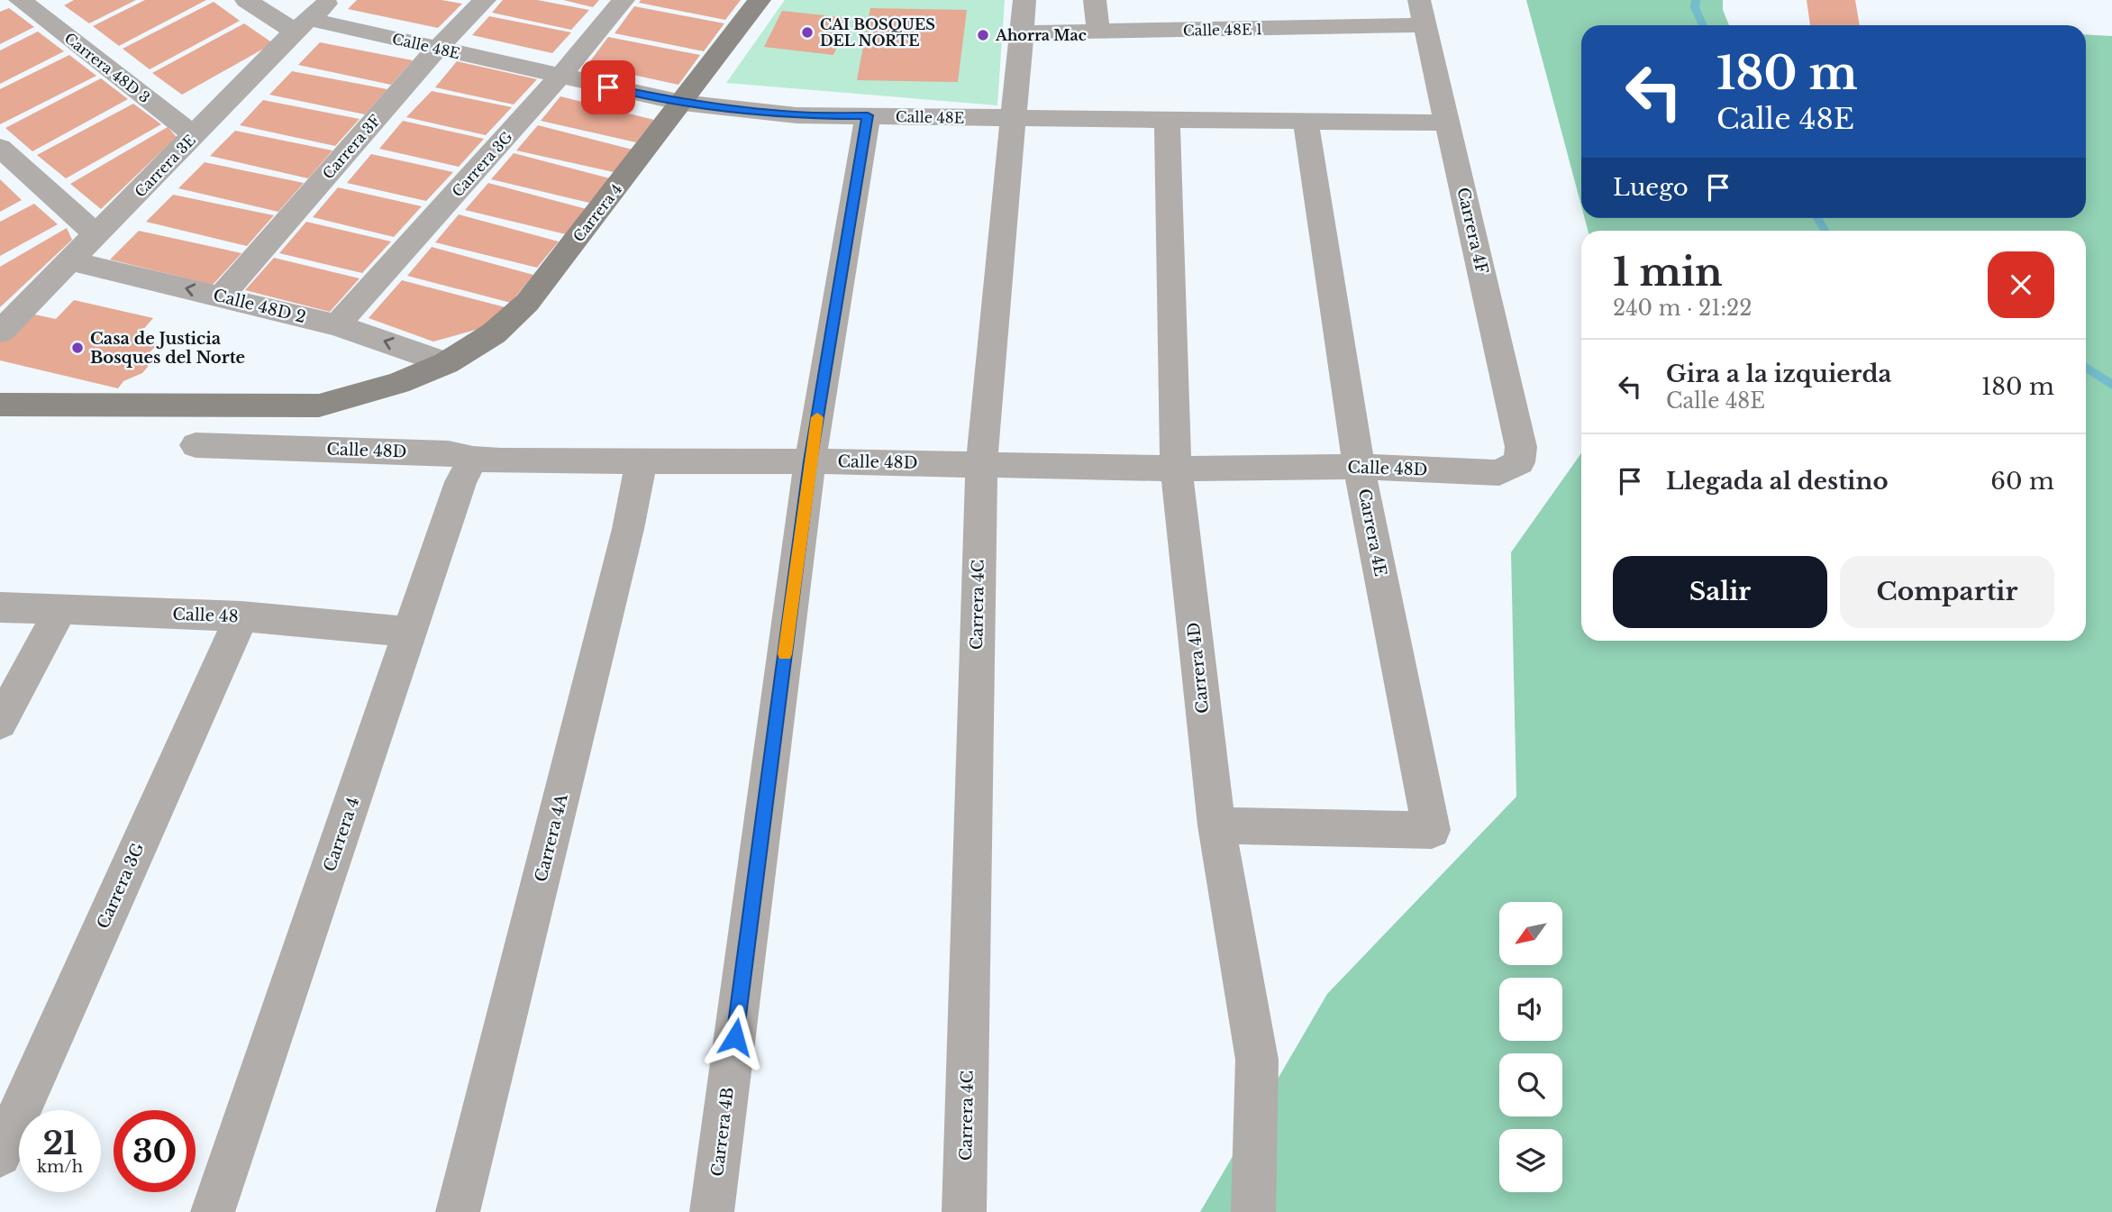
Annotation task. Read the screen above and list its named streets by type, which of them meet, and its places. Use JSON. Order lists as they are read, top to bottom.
{
  "streets": {
    "main road": ["Carrera 4"],
    "street": [
      "Calle 48E 1",
      "Calle 48E",
      "Carrera 48D 3",
      "Carrera 3F",
      "Carrera 3G",
      "Carrera 3E",
      "Carrera 4F",
      "Calle 48D 2",
      "Calle 48D",
      "Carrera 4E",
      "Carrera 4C",
      "Calle 48",
      "Carrera 4D",
      "Carrera 4A",
      "Carrera 4B"
    ]
  },
  "crossings": [
    ["Calle 48E 1", "Carrera 4F"],
    ["Calle 48E 1", "Carrera 4C"],
    ["Calle 48E", "Carrera 3F"],
    ["Calle 48E", "Carrera 3G"],
    ["Calle 48E", "Carrera 3E"],
    ["Calle 48E", "Carrera 4"],
    ["Calle 48E", "Carrera 4F"],
    ["Calle 48E", "Carrera 4E"],
    ["Calle 48E", "Carrera 4C"],
    ["Calle 48E", "Carrera 4D"],
    ["Calle 48E", "Carrera 4B"],
    ["Carrera 48D 3", "Carrera 3E"],
    ["Carrera 3F", "Calle 48D 2"],
    ["Carrera 3G", "Calle 48D 2"],
    ["Carrera 3G", "Calle 48"],
    ["Carrera 3E", "Calle 48D 2"],
    ["Carrera 4", "Calle 48D 2"],
    ["Carrera 4", "Calle 48D"],
    ["Carrera 4", "Calle 48"],
    ["Carrera 4F", "Calle 48D"],
    ["Calle 48D", "Carrera 4E"],
    ["Calle 48D", "Carrera 4C"],
    ["Calle 48D", "Carrera 4D"],
    ["Calle 48D", "Carrera 4A"],
    ["Calle 48D", "Carrera 4B"],
    ["Carrera 4E", "Carrera 4D"]
  ],
  "one_way": ["Calle 48D 2"],
  "places": ["CAI BOSQUES DEL NORTE", "Ahorra Mac", "Casa de Justicia Bosques del Norte"],
  "north": "bottom left",
  "page": {
    "turn": ["180 m", "Calle 48E"],
    "then": "Luego",
    "heading": ["1 min", "240 m · 21:22"],
    "list": [
      {
        "name": "Gira a la izquierda",
        "note": "Calle 48E",
        "value": "180 m"
      },
      {
        "name": "Llegada al destino",
        "value": "60 m"
      }
    ],
    "buttons": ["Salir", "Compartir"],
    "speed": "21 km/h",
    "limit": "30"
  }
}
